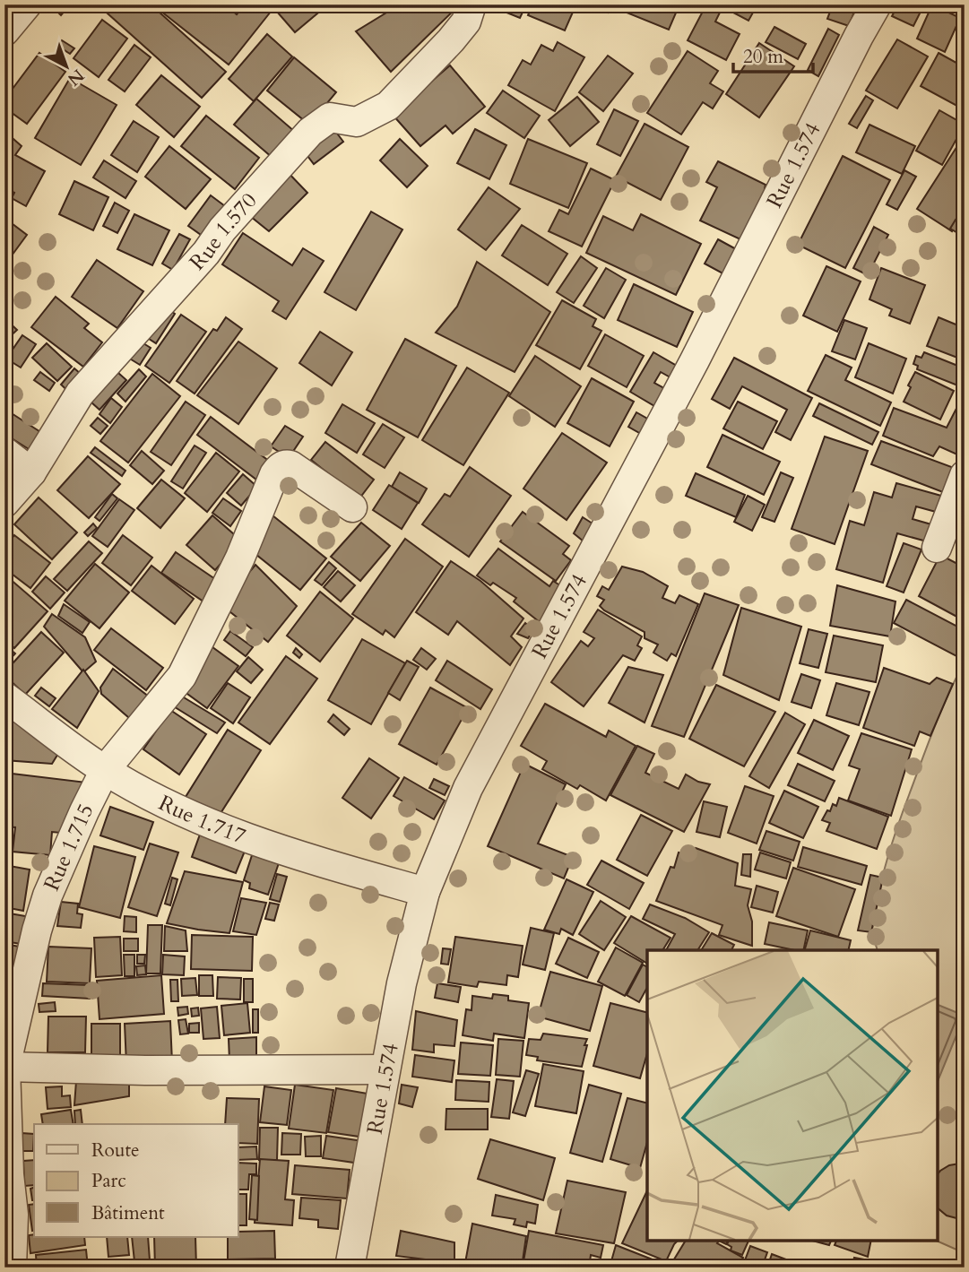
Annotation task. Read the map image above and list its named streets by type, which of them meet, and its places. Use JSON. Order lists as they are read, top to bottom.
{
  "streets": {
    "street": [
      "Rue 1.574",
      "Rue 1.570",
      "Rue 1.717",
      "Rue 1.715"
    ]
  },
  "crossings": [
    ["Rue 1.574", "Rue 1.717"],
    ["Rue 1.717", "Rue 1.715"]
  ],
  "legend": ["Route", "Parc", "Bâtiment"],
  "scale_bar": "20 m",
  "north": "bottom right"
}
